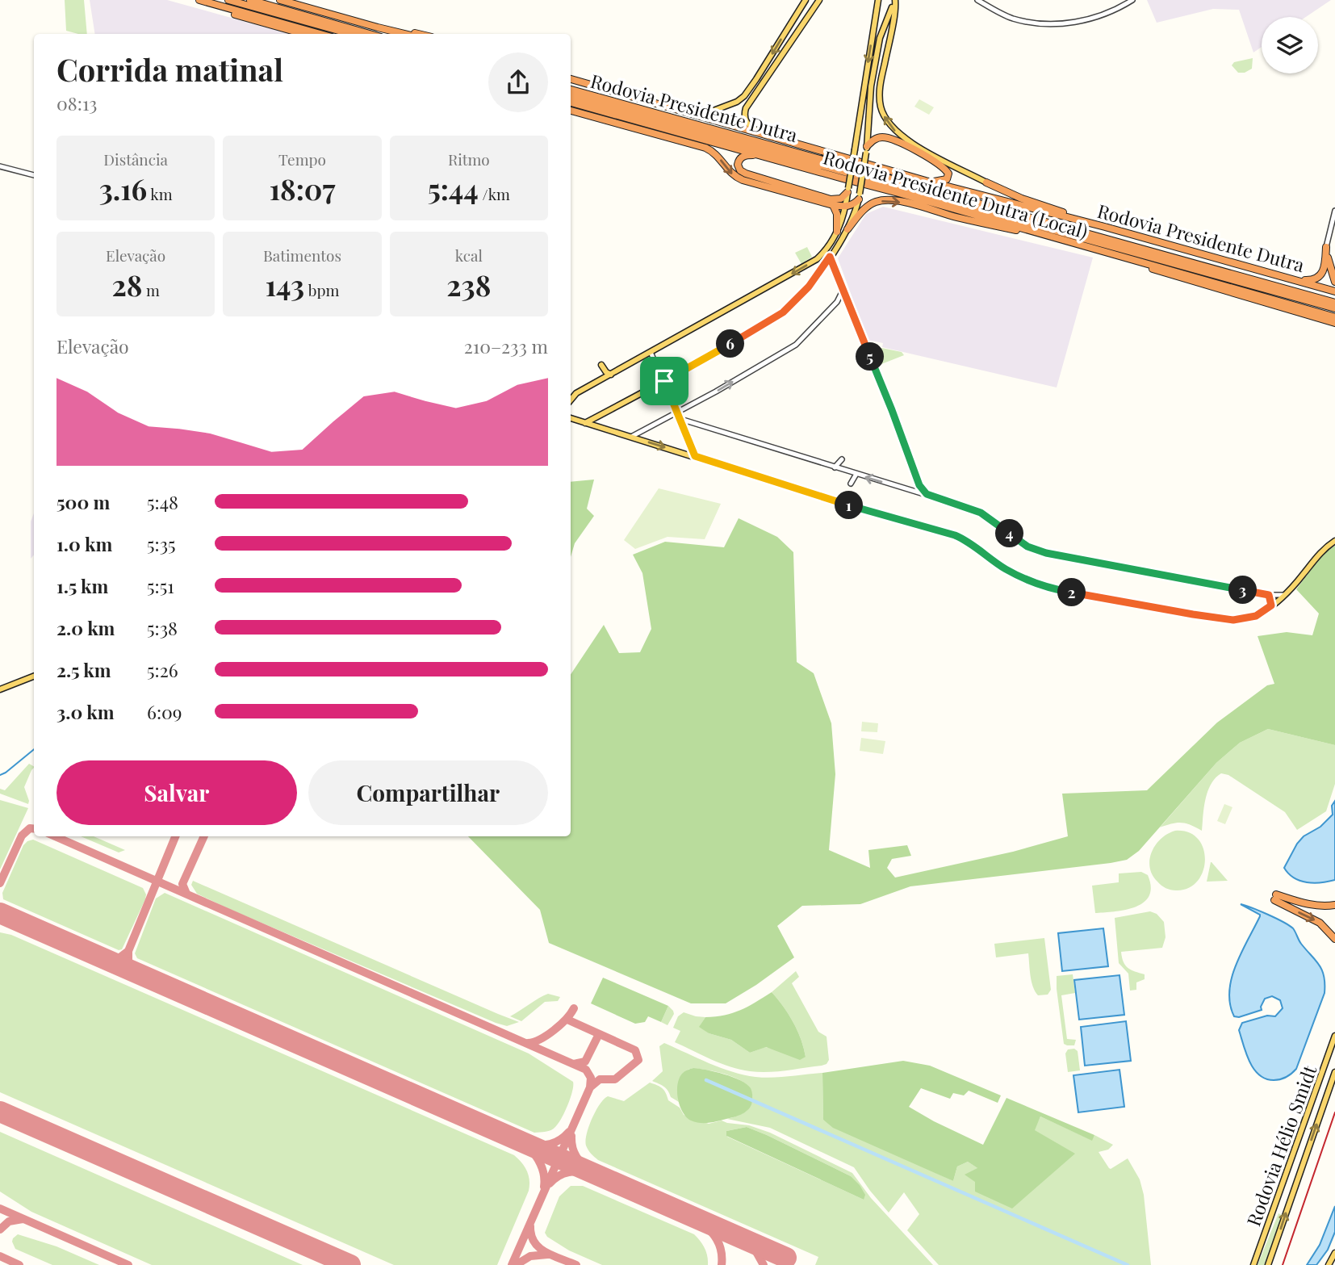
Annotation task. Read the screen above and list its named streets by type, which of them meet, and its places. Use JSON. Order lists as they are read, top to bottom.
{
  "streets": {
    "highway": ["Rodovia Presidente Dutra", "Rodovia Presidente Dutra (Local)"],
    "main road": ["Rodovia Hélio Smidt"]
  },
  "page": {
    "heading": ["Corrida matinal", "08:13"],
    "stats": [
      ["Distância", "3.16 km"],
      ["Tempo", "18:07"],
      ["Ritmo", "5:44 /km"],
      ["Elevação", "28 m"],
      ["Batimentos", "143 bpm"],
      ["kcal", "238"]
    ],
    "chart": ["Elevação", "210–233 m"],
    "pins": [
      "6",
      "5",
      "1",
      "4",
      "3",
      "2"
    ],
    "list": [
      {
        "name": "500 m",
        "note": "5:48"
      },
      {
        "name": "1.0 km",
        "note": "5:35"
      },
      {
        "name": "1.5 km",
        "note": "5:51"
      },
      {
        "name": "2.0 km",
        "note": "5:38"
      },
      {
        "name": "2.5 km",
        "note": "5:26"
      },
      {
        "name": "3.0 km",
        "note": "6:09"
      }
    ],
    "buttons": ["Salvar", "Compartilhar"]
  }
}
